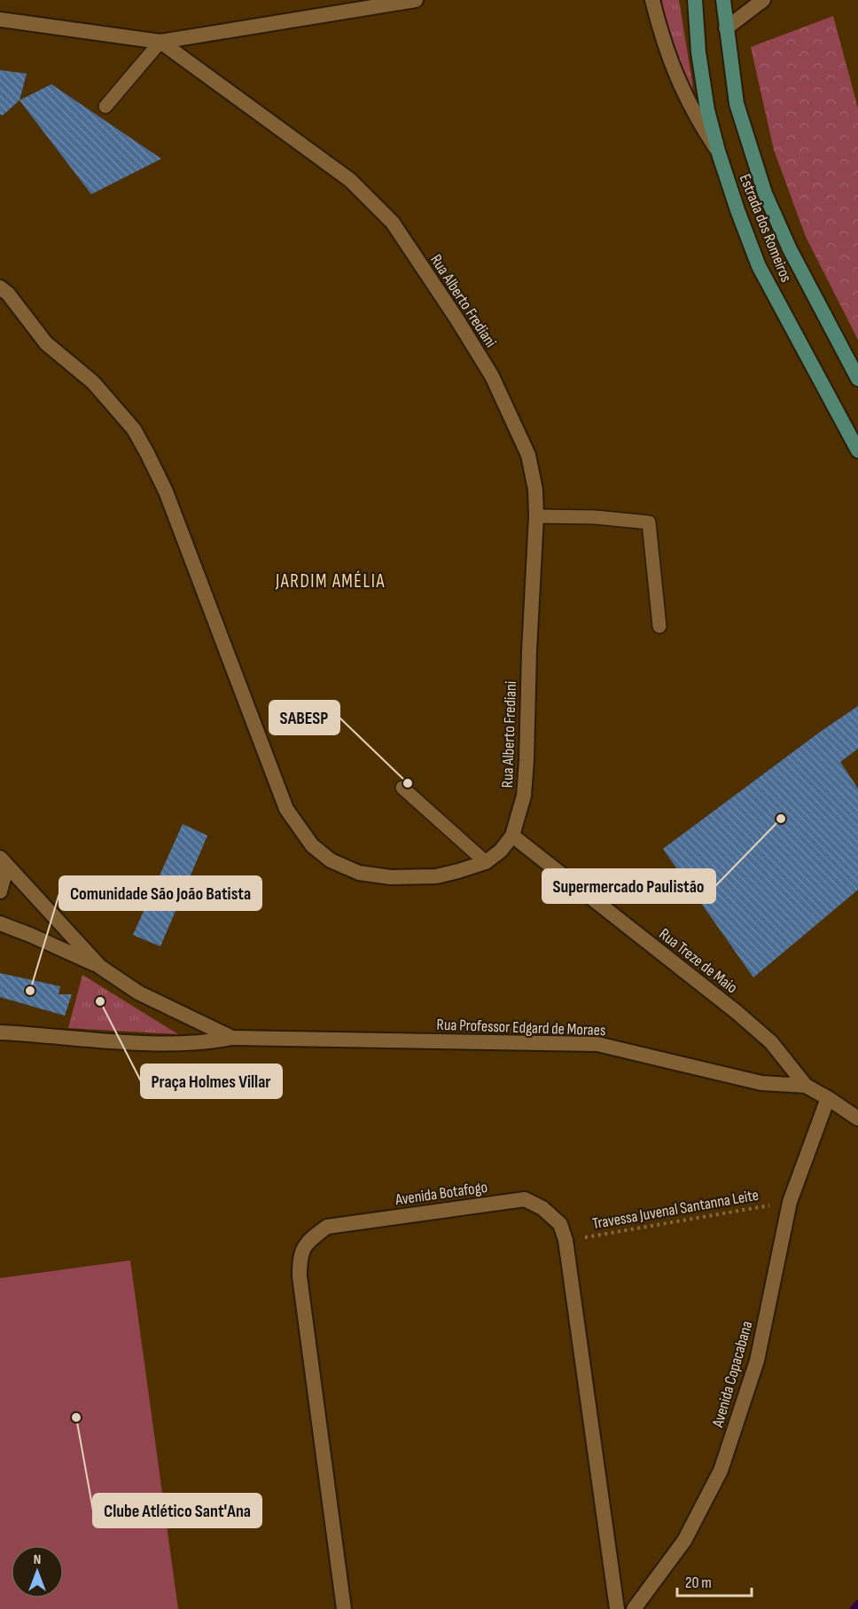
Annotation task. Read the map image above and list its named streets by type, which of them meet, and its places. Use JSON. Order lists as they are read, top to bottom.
{
  "streets": {
    "main road": ["Estrada dos Romeiros"],
    "street": [
      "Rua Alberto Frediani",
      "Rua Treze de Maio",
      "Rua Professor Edgard de Moraes",
      "Avenida Botafogo",
      "Avenida Copacabana"
    ],
    "path": ["Travessa Juvenal Santanna Leite"]
  },
  "crossings": [
    ["Rua Alberto Frediani", "Rua Treze de Maio"],
    ["Rua Treze de Maio", "Rua Professor Edgard de Moraes"],
    ["Rua Treze de Maio", "Avenida Copacabana"],
    ["Avenida Botafogo", "Travessa Juvenal Santanna Leite"],
    ["Travessa Juvenal Santanna Leite", "Avenida Copacabana"]
  ],
  "districts": ["JARDIM AMÉLIA"],
  "places": [
    "SABESP",
    "Supermercado Paulistão",
    "Comunidade São João Batista",
    "Praça Holmes Villar",
    "Clube Atlético Sant'Ana"
  ],
  "scale_bar": "20 m",
  "north": "top"
}
